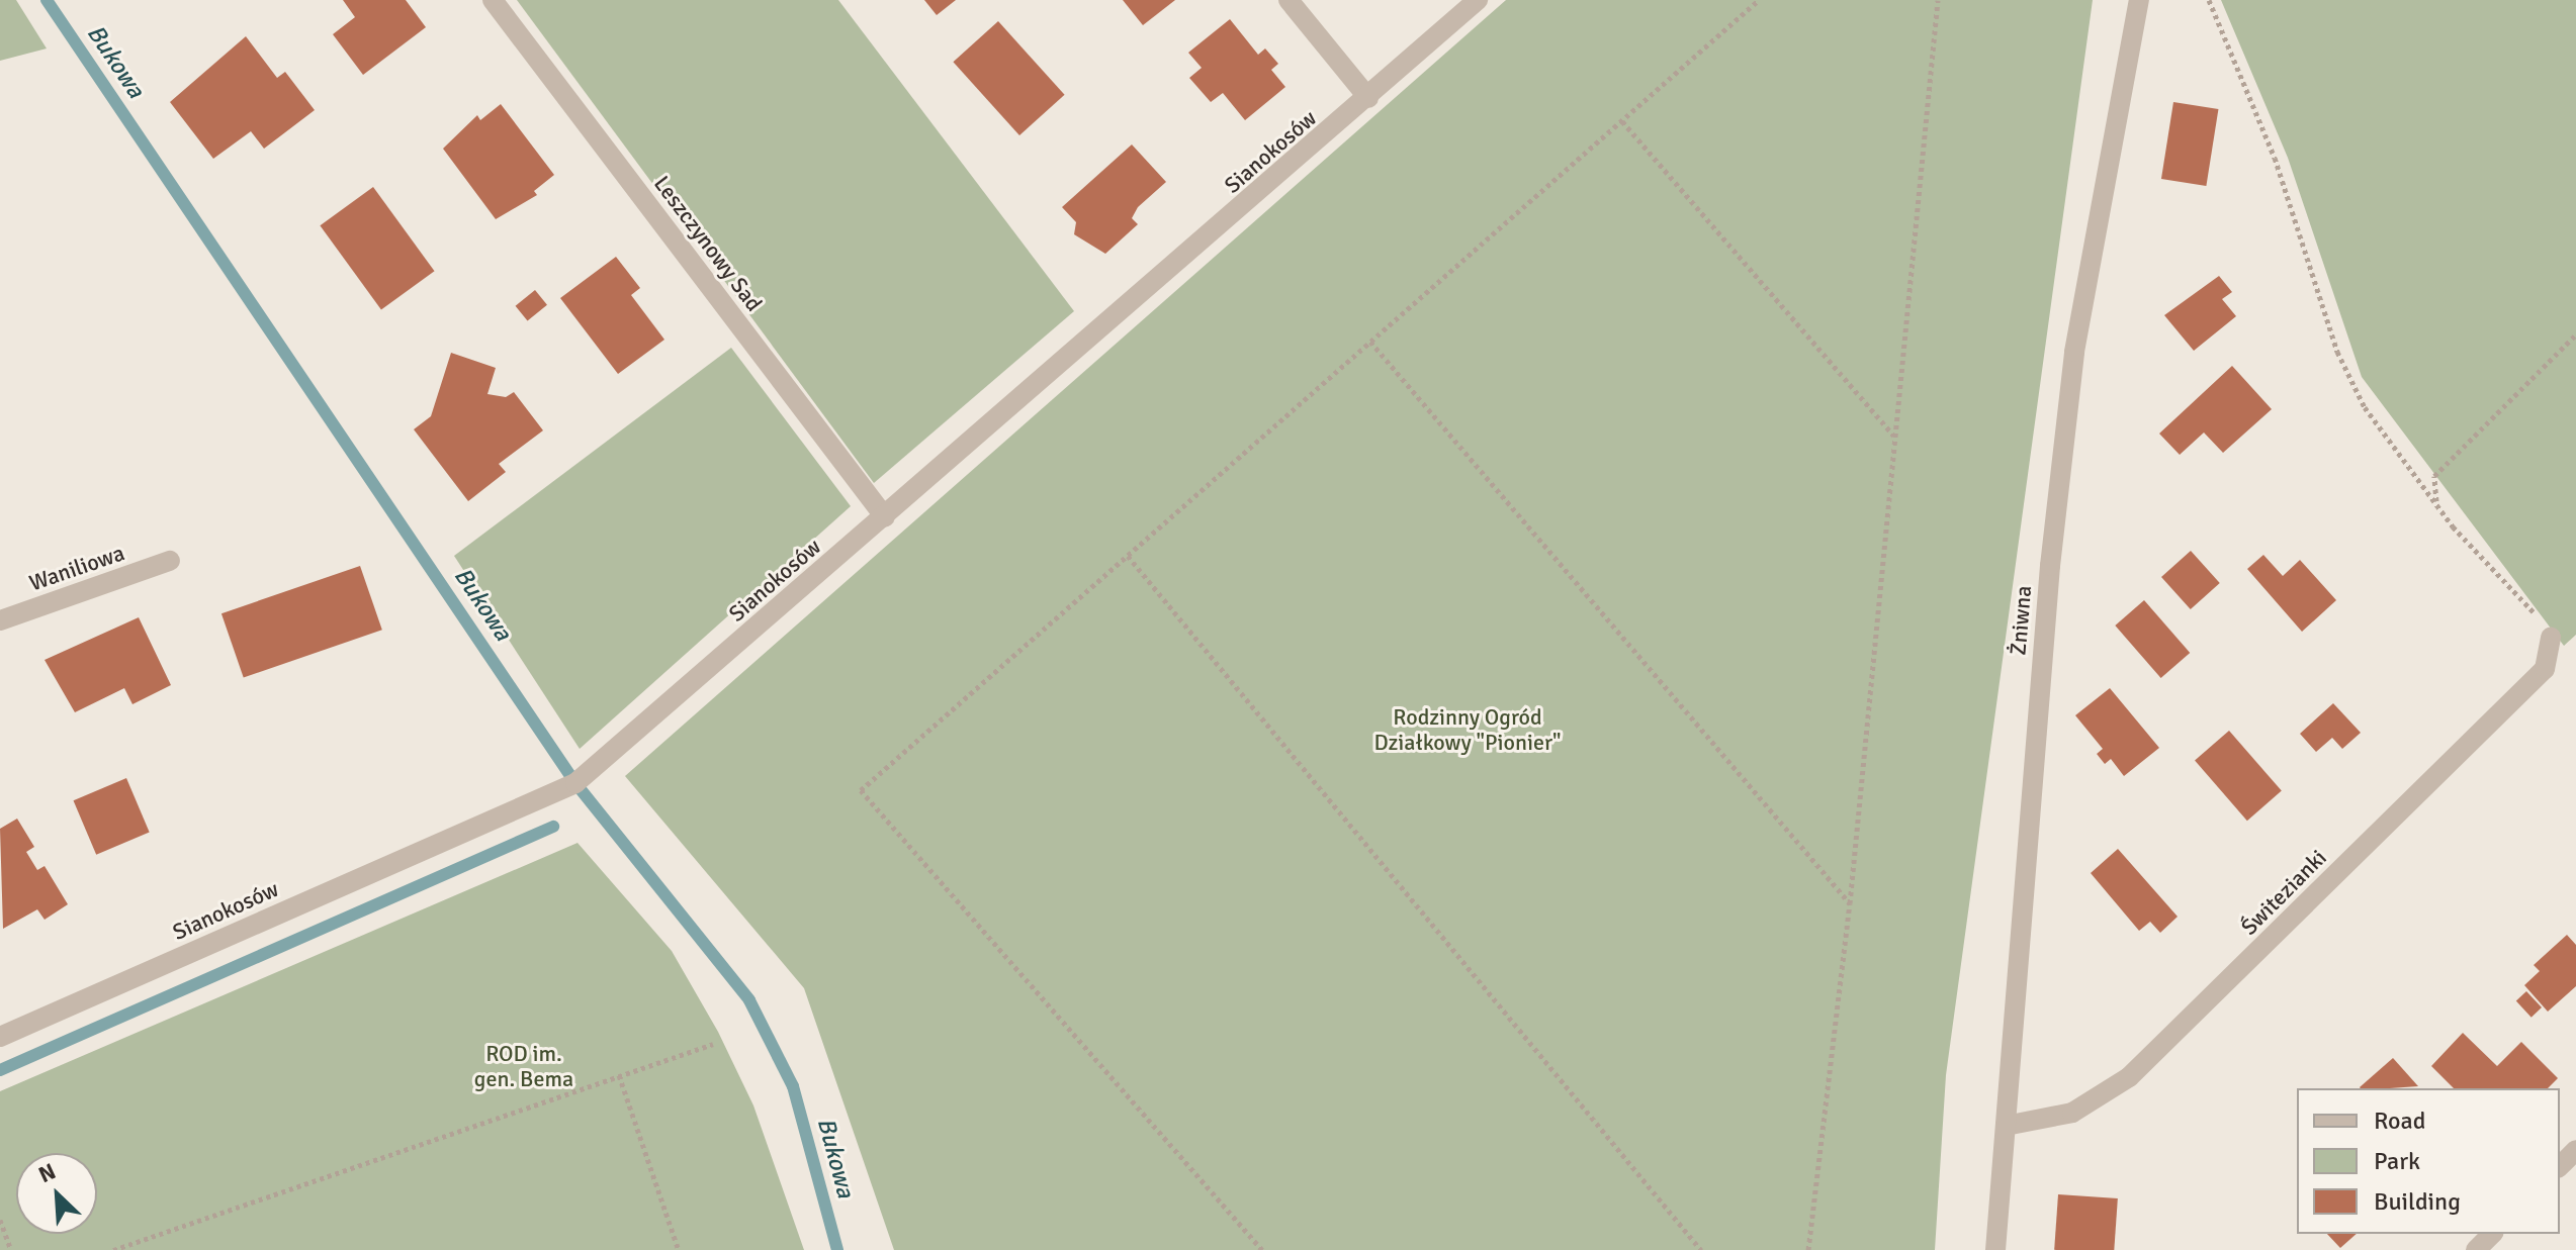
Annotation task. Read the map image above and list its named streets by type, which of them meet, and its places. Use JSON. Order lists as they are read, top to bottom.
{
  "streets": {
    "street": [
      "Sianokosów",
      "Leszczynowy Sad",
      "Waniliowa",
      "Żniwna",
      "Świtezianki"
    ]
  },
  "crossings": [
    ["Sianokosów", "Leszczynowy Sad"],
    ["Żniwna", "Świtezianki"]
  ],
  "water": ["Bukowa"],
  "parks": ["Rodzinny Ogród Działkowy \"Pionier\"", "ROD im. gen. Bema"],
  "legend": ["Road", "Park", "Building"],
  "north": "top left"
}
